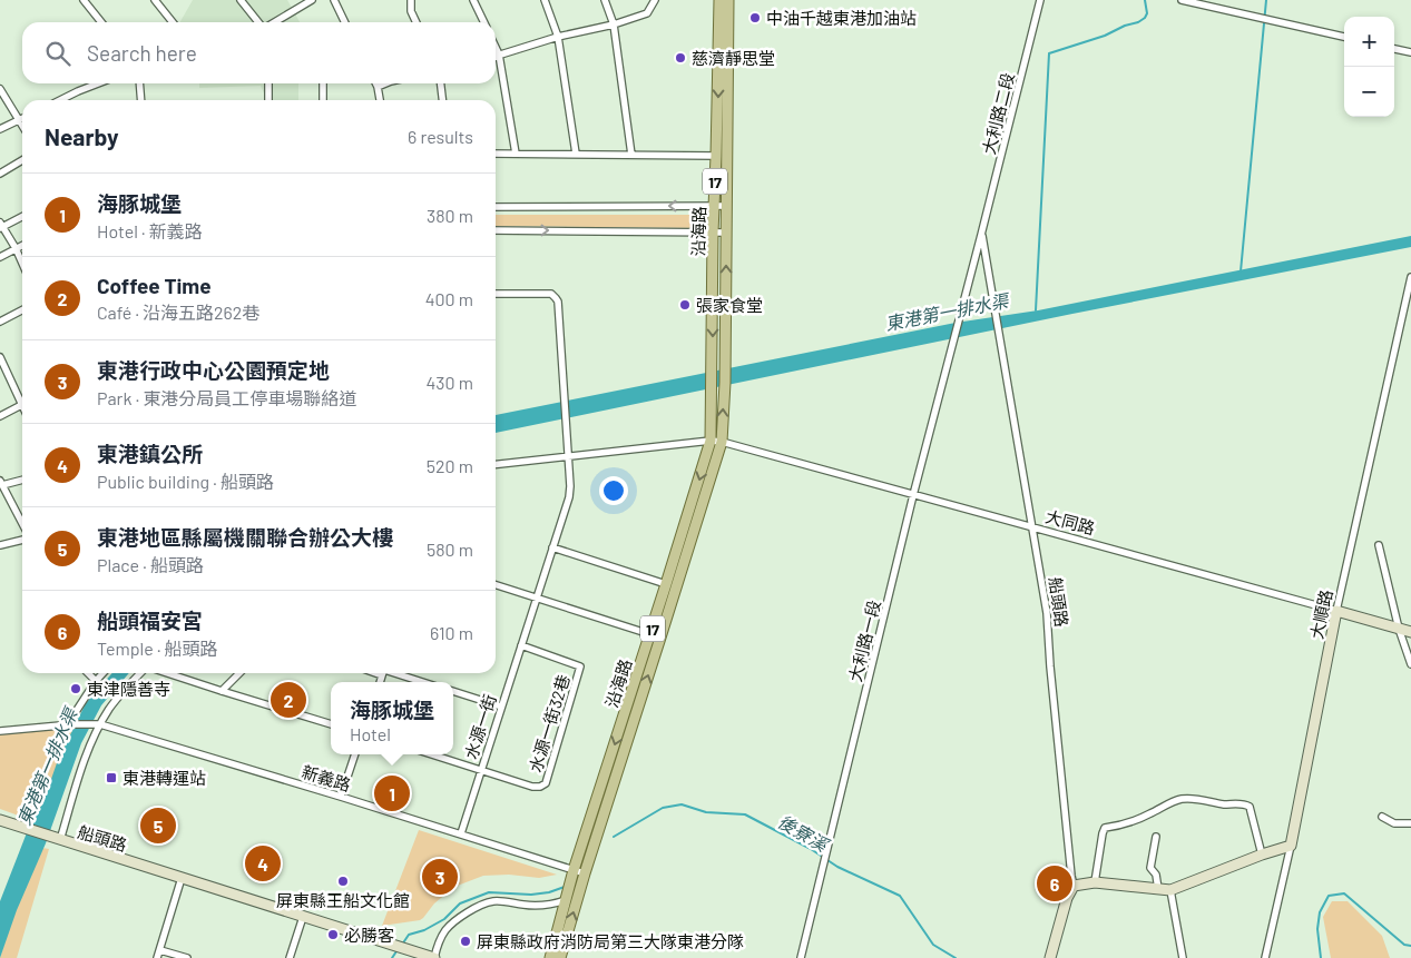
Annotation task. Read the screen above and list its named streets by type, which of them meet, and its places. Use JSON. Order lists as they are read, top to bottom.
{
  "streets": {
    "main road": ["17", "沿海路"],
    "street": [
      "大利路二段",
      "大同路",
      "船頭路",
      "大順路",
      "大利路一段",
      "水源一街32巷",
      "水源一街",
      "新義路"
    ]
  },
  "crossings": [
    ["大利路二段", "船頭路"],
    ["大利路二段", "大利路一段"],
    ["17", "沿海路"],
    ["17", "新義路"],
    ["沿海路", "大同路"],
    ["沿海路", "新義路"],
    ["大同路", "船頭路"],
    ["大同路", "大順路"],
    ["大同路", "大利路一段"],
    ["大同路", "水源一街"],
    ["船頭路", "大利路一段"],
    ["水源一街32巷", "水源一街"],
    ["水源一街", "新義路"]
  ],
  "water": ["東港第一排水渠", "後寮溪"],
  "places": {
    "other": [
      "中油千越東港加油站",
      "慈濟靜思堂",
      "張家食堂",
      "東津隱善寺",
      "屏東縣王船文化館",
      "必勝客",
      "屏東縣政府消防局第三大隊東港分隊"
    ],
    "transit": ["東港轉運站"]
  },
  "page": {
    "map_buttons": ["+", "−"],
    "search": "Search here",
    "heading": ["Nearby", "6 results"],
    "list": [
      {
        "mark": "1",
        "name": "海豚城堡",
        "note": "Hotel · 新義路",
        "value": "380 m"
      },
      {
        "mark": "2",
        "name": "Coffee Time",
        "note": "Café · 沿海五路262巷",
        "value": "400 m"
      },
      {
        "mark": "3",
        "name": "東港行政中心公園預定地",
        "note": "Park · 東港分局員工停車場聯絡道",
        "value": "430 m"
      },
      {
        "mark": "4",
        "name": "東港鎮公所",
        "note": "Public building · 船頭路",
        "value": "520 m"
      },
      {
        "mark": "5",
        "name": "東港地區縣屬機關聯合辦公大樓",
        "note": "Place · 船頭路",
        "value": "580 m"
      },
      {
        "mark": "6",
        "name": "船頭福安宮",
        "note": "Temple · 船頭路",
        "value": "610 m"
      }
    ],
    "pins": [
      "2",
      "1",
      "5",
      "4",
      "3",
      "6"
    ],
    "popup": ["海豚城堡", "Hotel"]
  }
}
